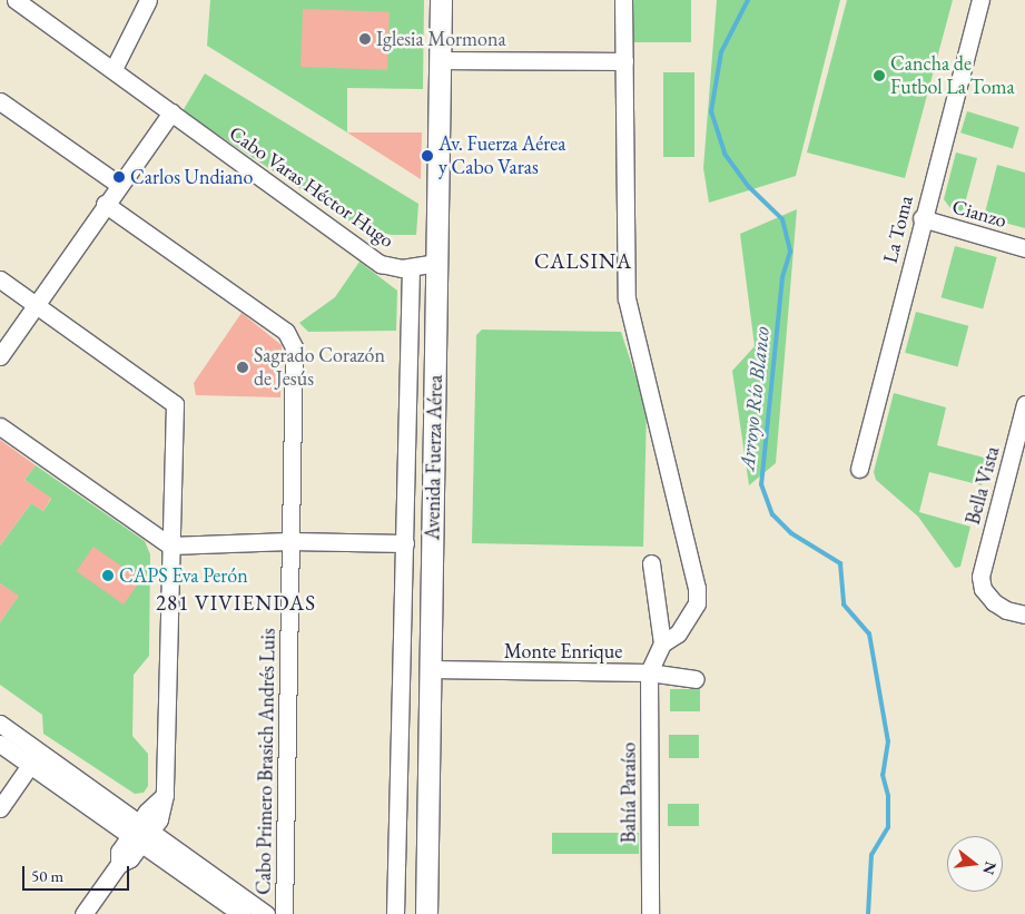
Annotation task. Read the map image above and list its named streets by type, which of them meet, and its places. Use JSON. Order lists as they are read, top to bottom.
{
  "streets": {
    "main road": ["Avenida Fuerza Aérea"],
    "street": [
      "Cabo Varas Héctor Hugo",
      "Cianzo",
      "La Toma",
      "Bella Vista",
      "Monte Enrique",
      "Cabo Primero Brasich Andrés Luis",
      "Bahía Paraíso"
    ]
  },
  "crossings": [
    ["Cabo Varas Héctor Hugo", "Avenida Fuerza Aérea"],
    ["Cianzo", "La Toma"],
    ["Avenida Fuerza Aérea", "Monte Enrique"],
    ["Monte Enrique", "Bahía Paraíso"]
  ],
  "districts": ["CALSINA", "281 VIVIENDAS"],
  "water": ["Arroyo Río Blanco"],
  "places": [
    "Iglesia Mormona",
    "Cancha de Futbol La Toma",
    "Av. Fuerza Aérea y Cabo Varas",
    "Carlos Undiano",
    "Sagrado Corazón de Jesús",
    "CAPS Eva Perón"
  ],
  "scale_bar": "50 m",
  "north": "right"
}
